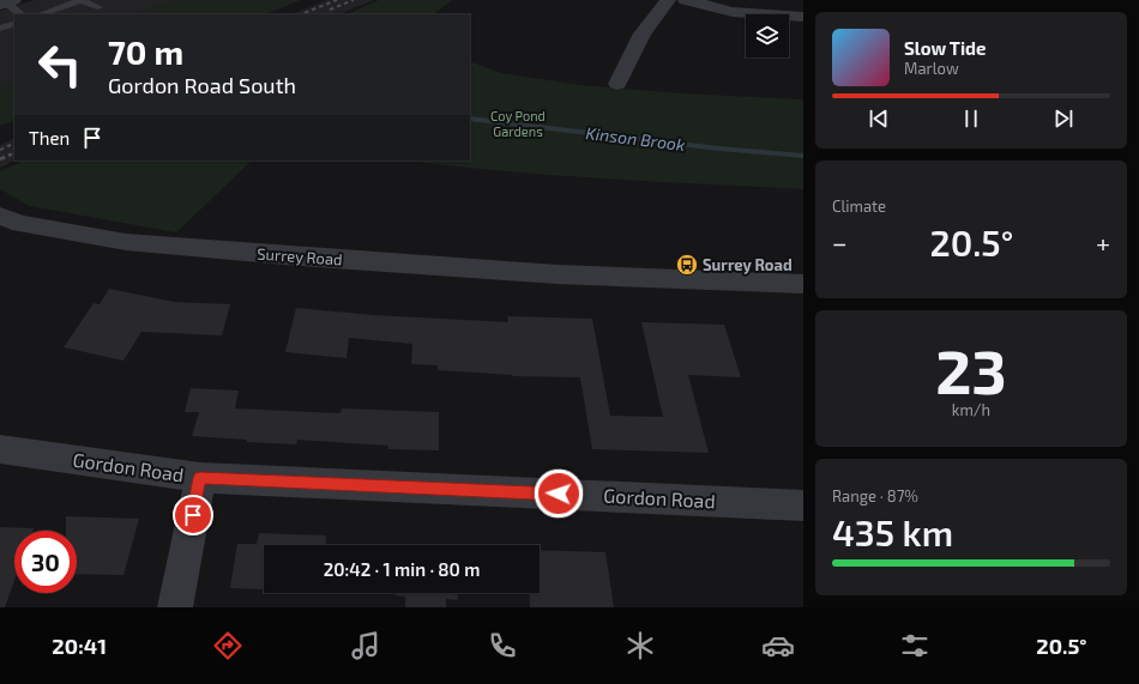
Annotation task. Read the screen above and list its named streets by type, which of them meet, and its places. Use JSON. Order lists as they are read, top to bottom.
{
  "streets": {
    "street": ["Surrey Road", "Gordon Road"]
  },
  "water": ["Kinson Brook"],
  "parks": ["Coy Pond Gardens"],
  "places": {
    "bus stop": ["Surrey Road"]
  },
  "page": {
    "turn": ["70 m", "Gordon Road South"],
    "song": ["Slow Tide", "Marlow"],
    "then": "Then",
    "tile": [
      "Climate",
      ["23", "km/h"],
      ["Range · 87%", "435 km"]
    ],
    "heat": ["−", "20.5°", "+"],
    "limit": "30",
    "trip": "20:42 · 1 min · 80 m",
    "tabs": ["20:41", "20.5°"]
  }
}
